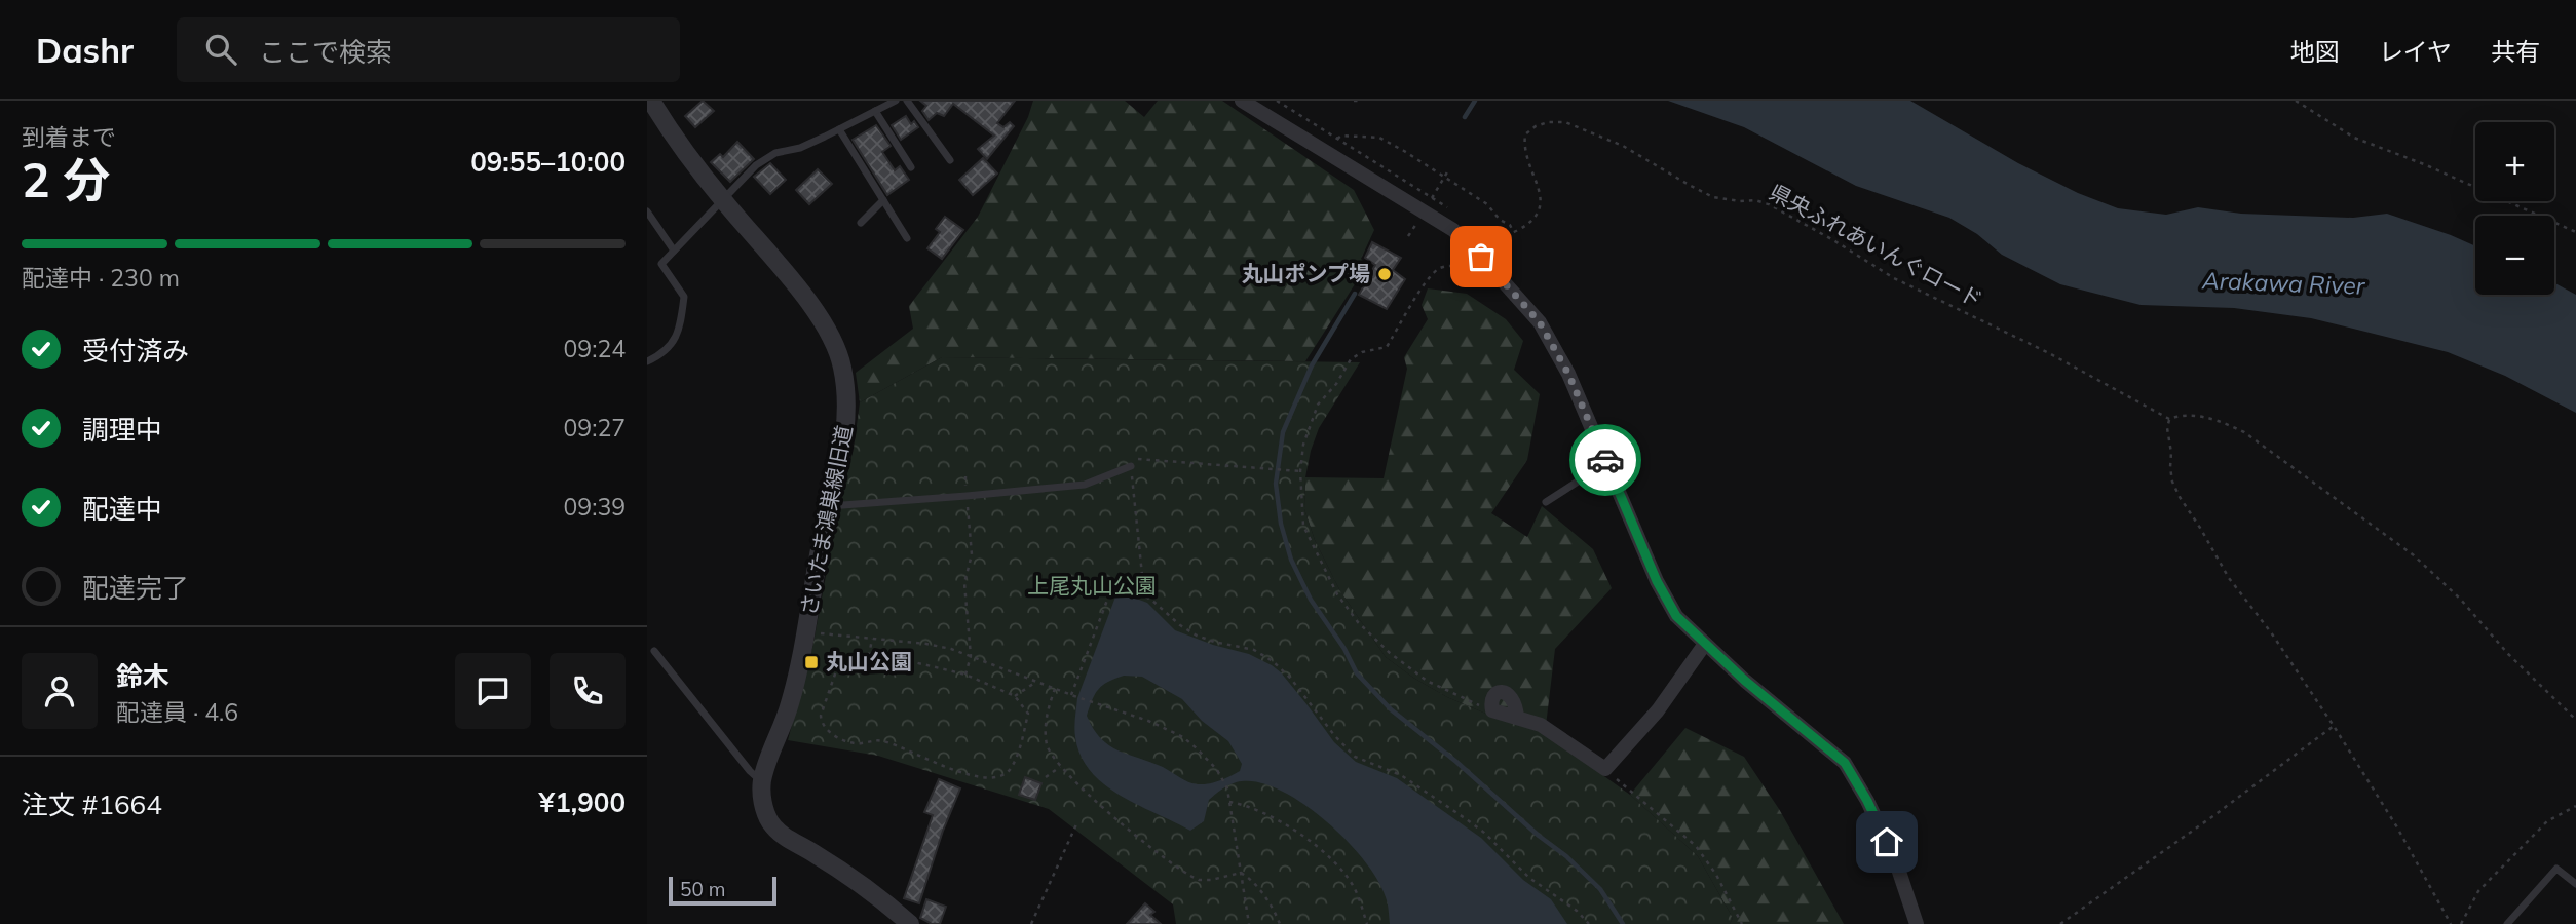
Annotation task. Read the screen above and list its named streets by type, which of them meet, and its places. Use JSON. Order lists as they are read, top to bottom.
{
  "streets": {
    "street": ["さいたま鴻巣線旧道"],
    "path": ["県央ふれあいんぐロード"]
  },
  "water": ["Arakawa River"],
  "parks": ["上尾丸山公園"],
  "places": {
    "other": ["丸山ポンプ場"],
    "transit": ["丸山公園"]
  },
  "scale_bar": "50 m",
  "page": {
    "header": "Dashr",
    "search": "ここで検索",
    "nav": ["地図", "レイヤ", "共有"],
    "heading": ["2 分", "到着まで", "09:55–10:00"],
    "panel": [
      "鈴木",
      "配達員 · 4.6",
      "注文 #1664",
      "¥1,900"
    ],
    "map_buttons": ["+", "−"],
    "bar": "配達中 · 230 m",
    "list": [
      ["受付済み", "09:24"],
      ["調理中", "09:27"],
      ["配達中", "09:39"],
      "配達完了"
    ],
    "scale": "50 m"
  }
}
